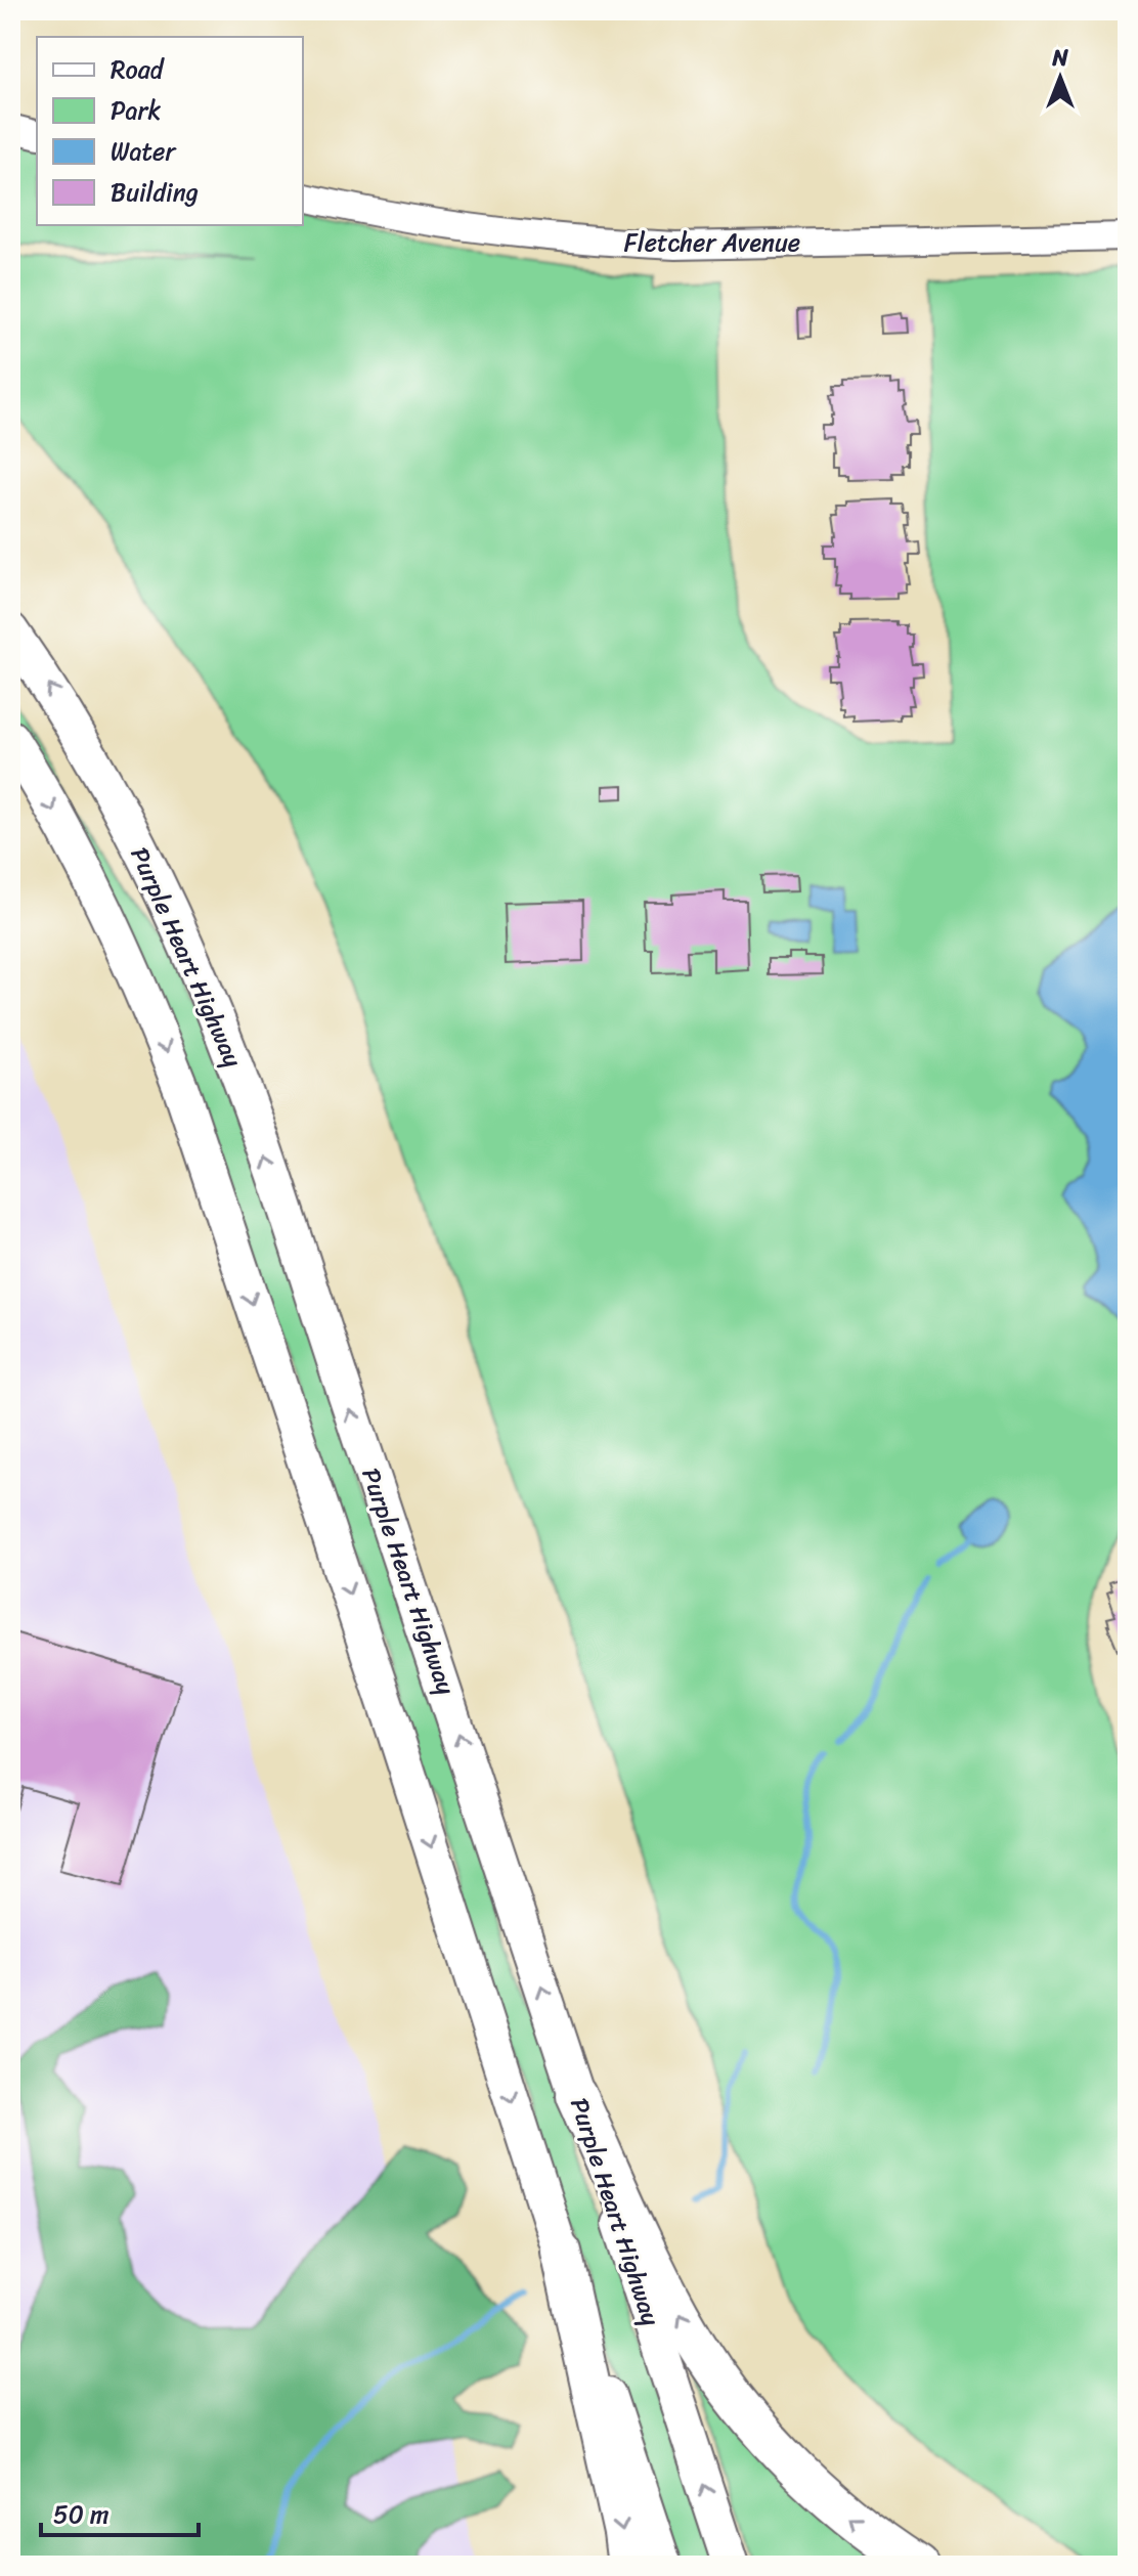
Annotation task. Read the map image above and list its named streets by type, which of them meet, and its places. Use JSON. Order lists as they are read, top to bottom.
{
  "streets": {
    "main road": ["Purple Heart Highway"],
    "street": ["Fletcher Avenue"]
  },
  "legend": [
    "Road",
    "Park",
    "Water",
    "Building"
  ],
  "scale_bar": "50 m",
  "north": "top"
}
